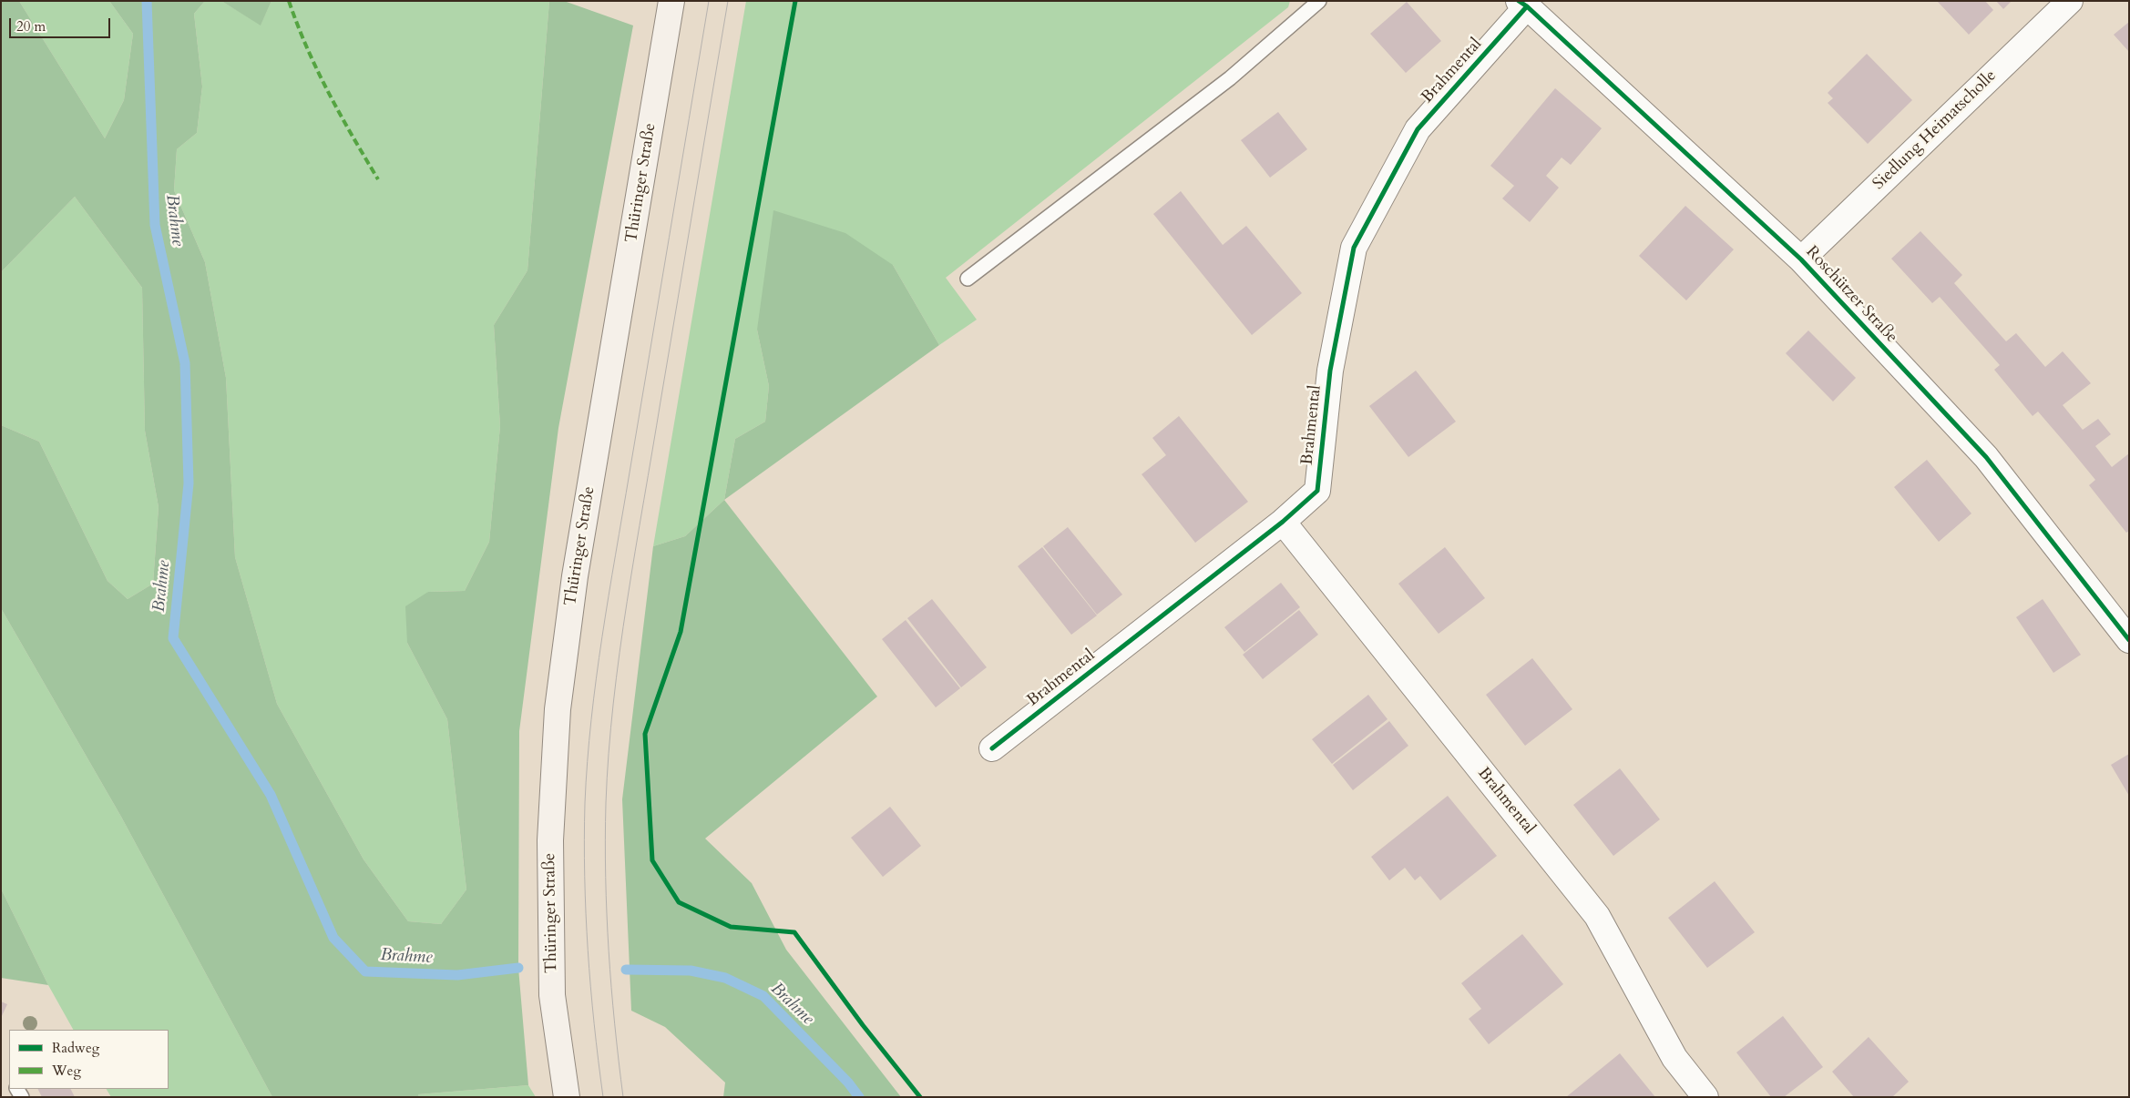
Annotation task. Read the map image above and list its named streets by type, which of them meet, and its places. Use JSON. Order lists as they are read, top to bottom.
{
  "streets": {
    "main road": ["Thüringer Straße"],
    "street": ["Brahmental", "Siedlung Heimatscholle", "Roschützer Straße"]
  },
  "crossings": [
    ["Brahmental", "Roschützer Straße"],
    ["Siedlung Heimatscholle", "Roschützer Straße"]
  ],
  "water": ["Brahme"],
  "legend": ["Radweg", "Weg"],
  "scale_bar": "20 m"
}
